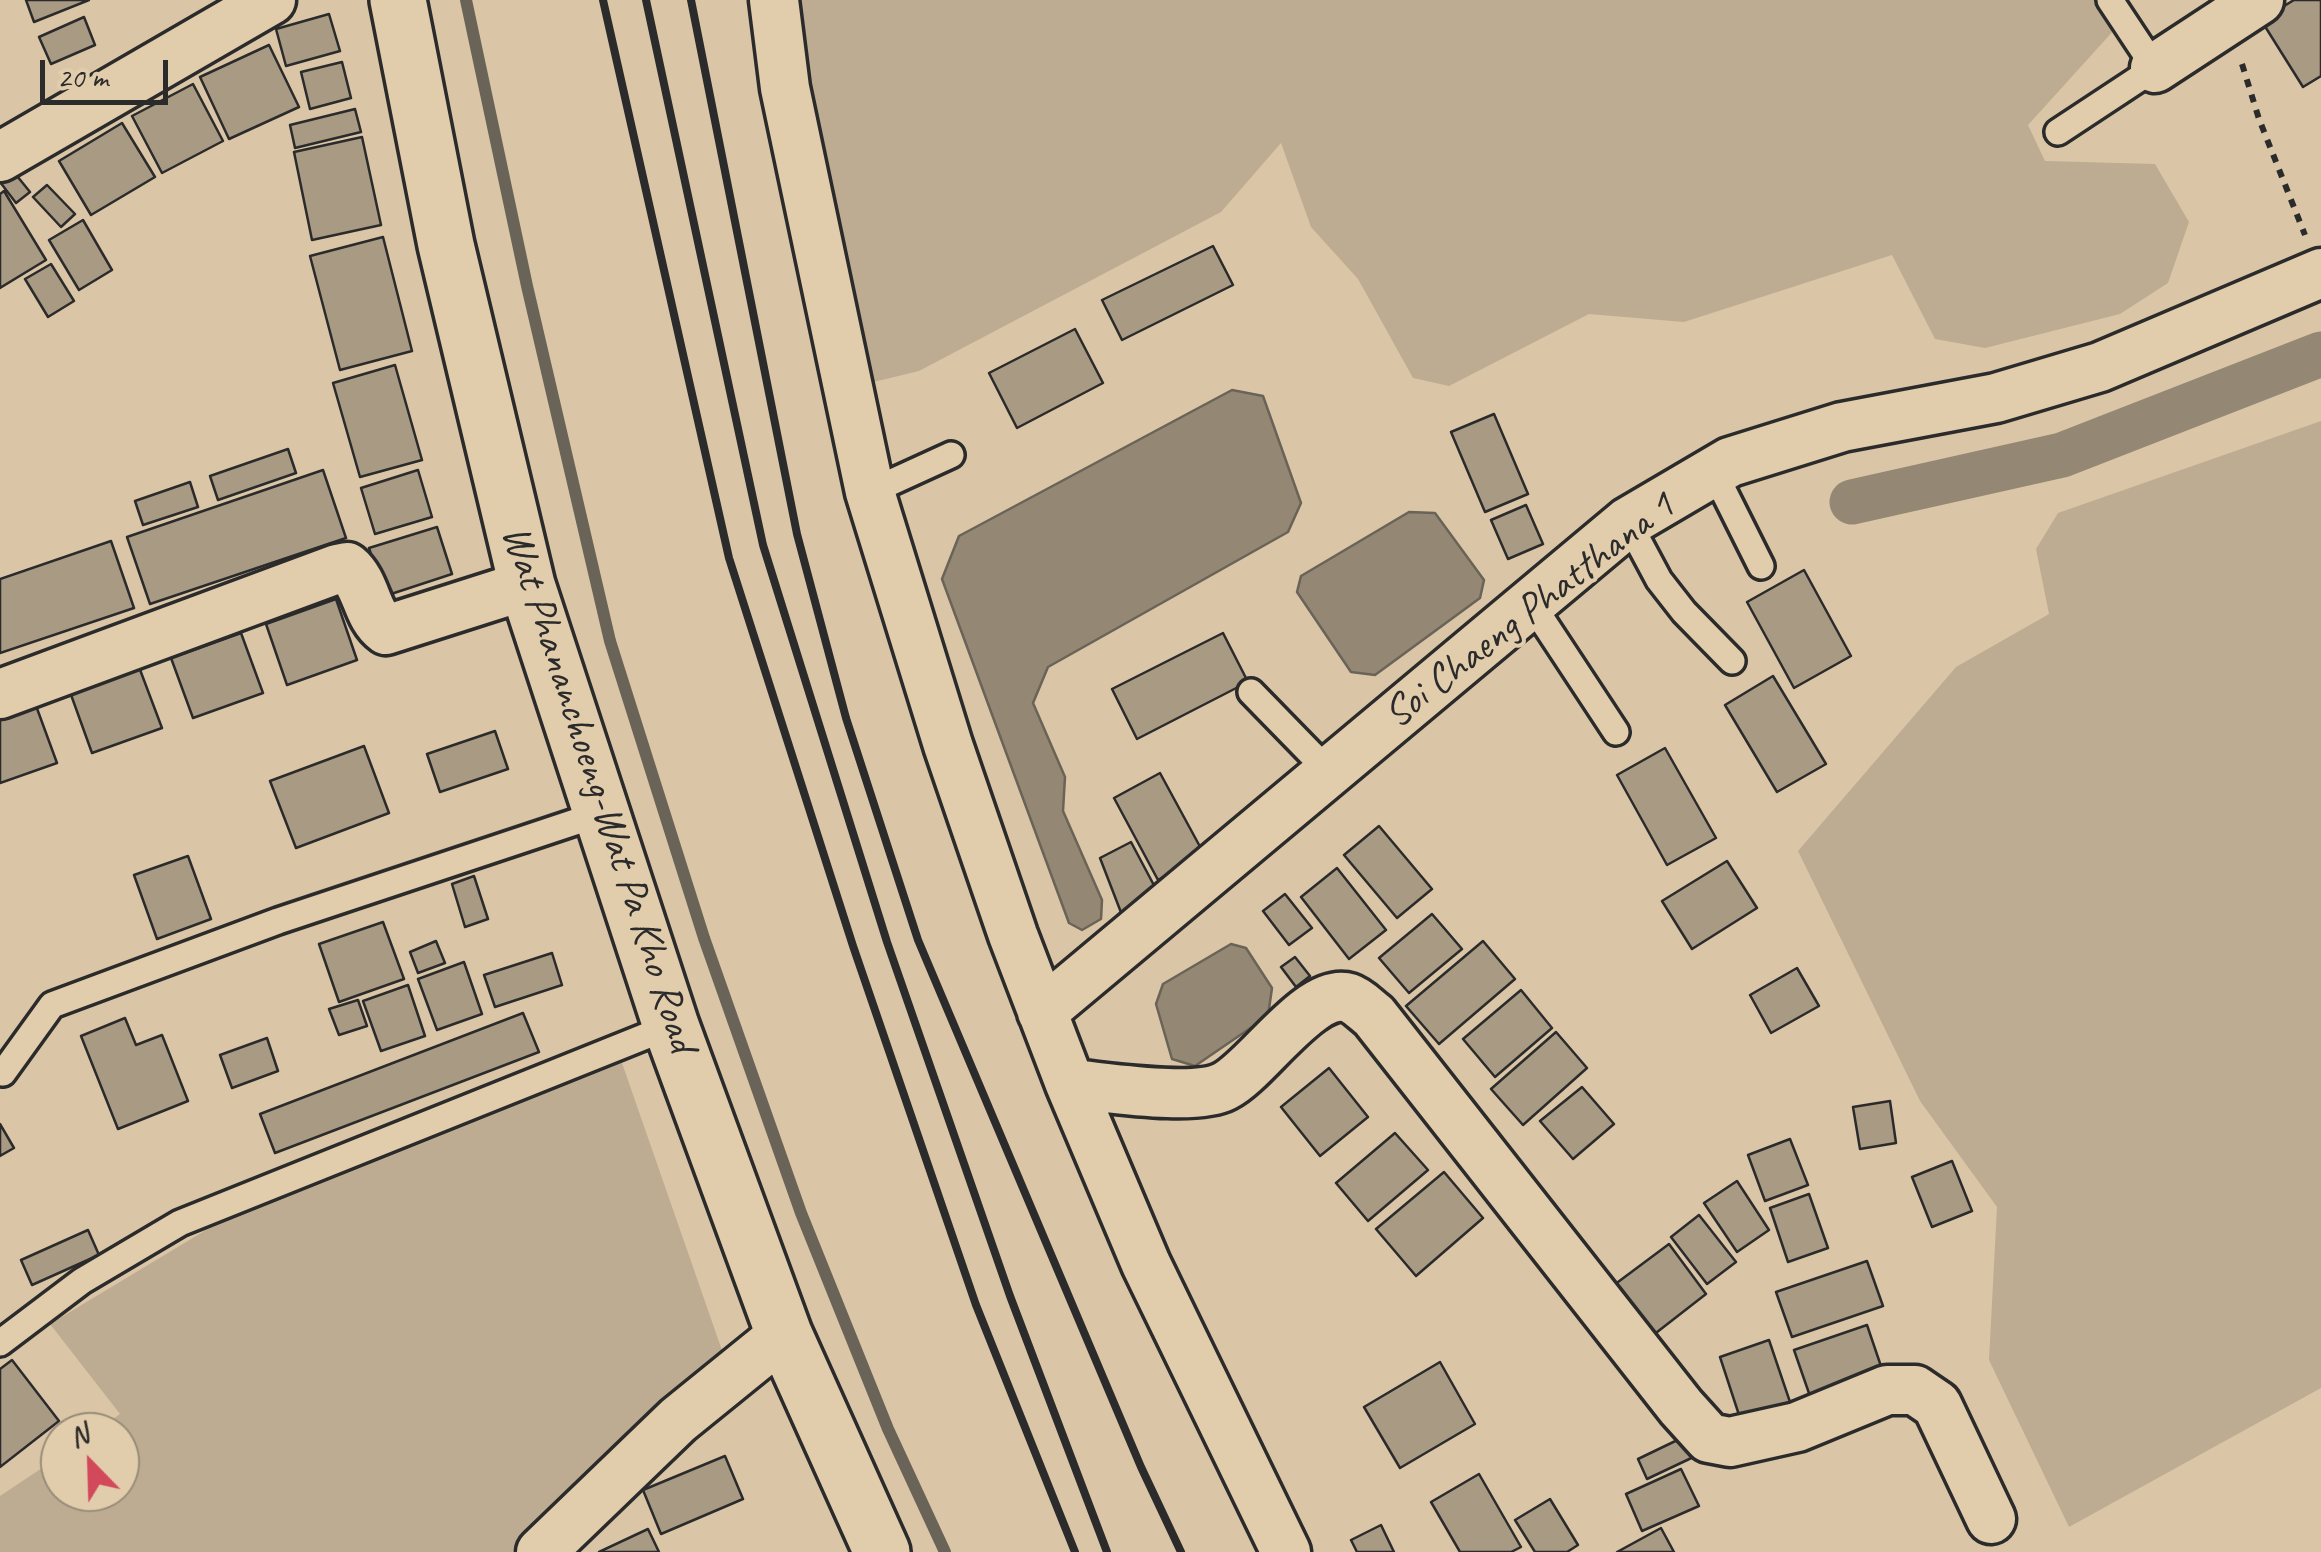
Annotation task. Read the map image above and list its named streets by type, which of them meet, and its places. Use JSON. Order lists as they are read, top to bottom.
{
  "streets": {
    "main road": ["Wat Phananchoeng-Wat Pa Kho Road"],
    "street": ["Soi Chaeng Phatthana 1"]
  },
  "scale_bar": "20 m",
  "north": "top left"
}
